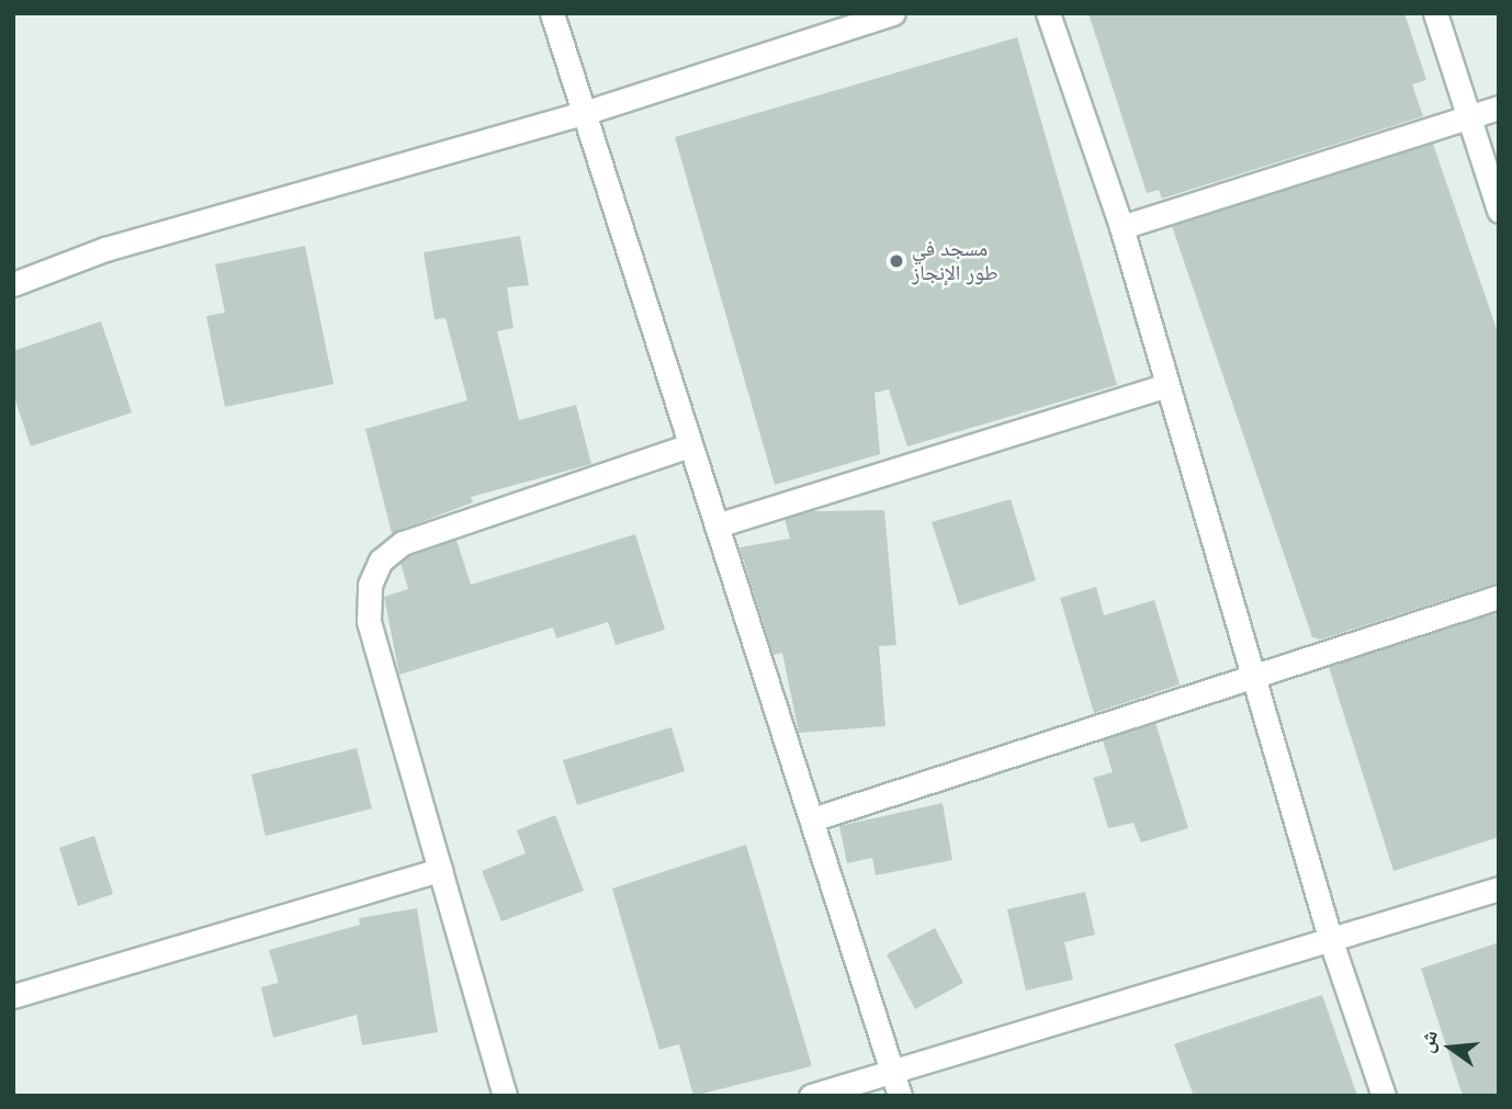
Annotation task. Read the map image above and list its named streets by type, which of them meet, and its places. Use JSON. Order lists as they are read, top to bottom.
{
  "places": ["مسجد في طور الإنجاز"],
  "north": "left"
}
